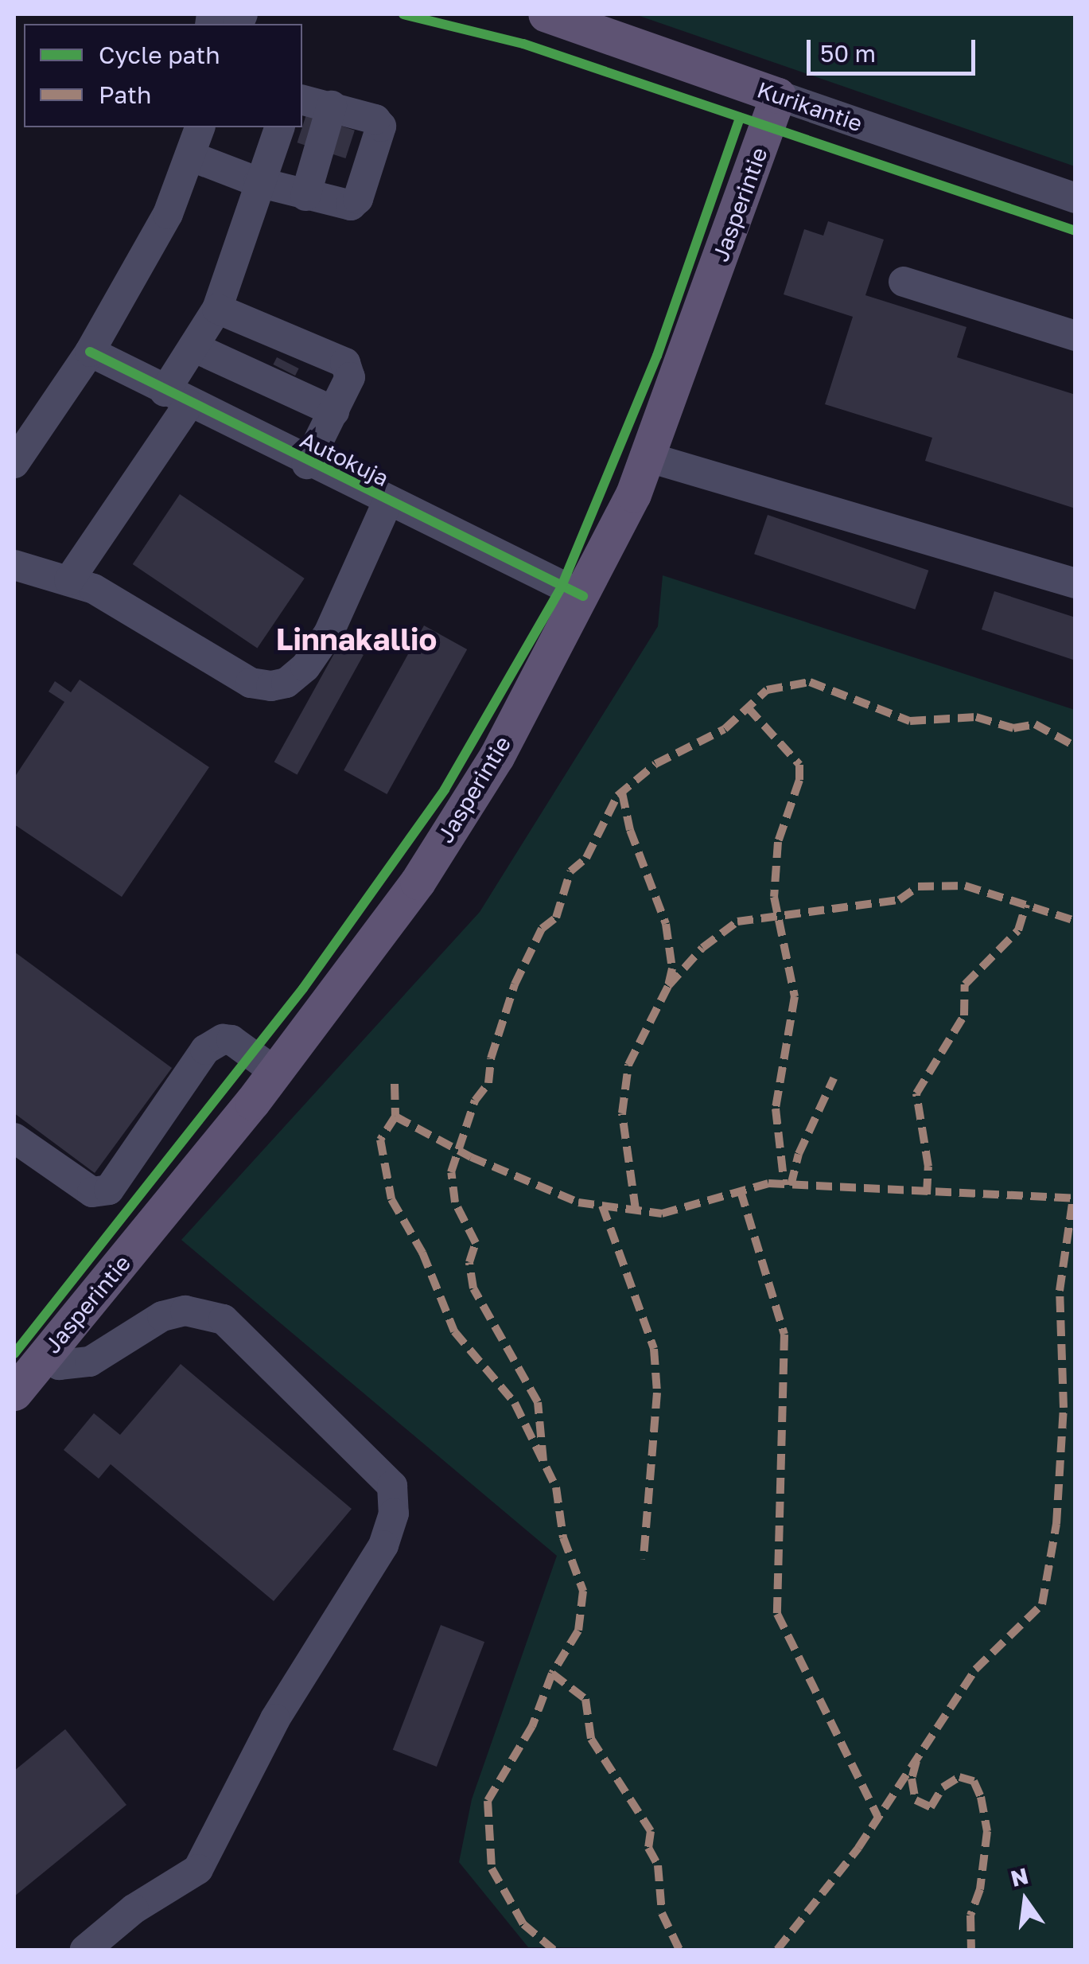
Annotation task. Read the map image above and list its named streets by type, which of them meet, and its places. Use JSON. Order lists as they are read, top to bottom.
{
  "streets": {
    "main road": ["Kurikantie", "Jasperintie"],
    "street": ["Autokuja"]
  },
  "crossings": [
    ["Kurikantie", "Jasperintie"],
    ["Jasperintie", "Autokuja"]
  ],
  "districts": ["Linnakallio"],
  "legend": ["Cycle path", "Path"],
  "scale_bar": "50 m",
  "north": "top"
}
